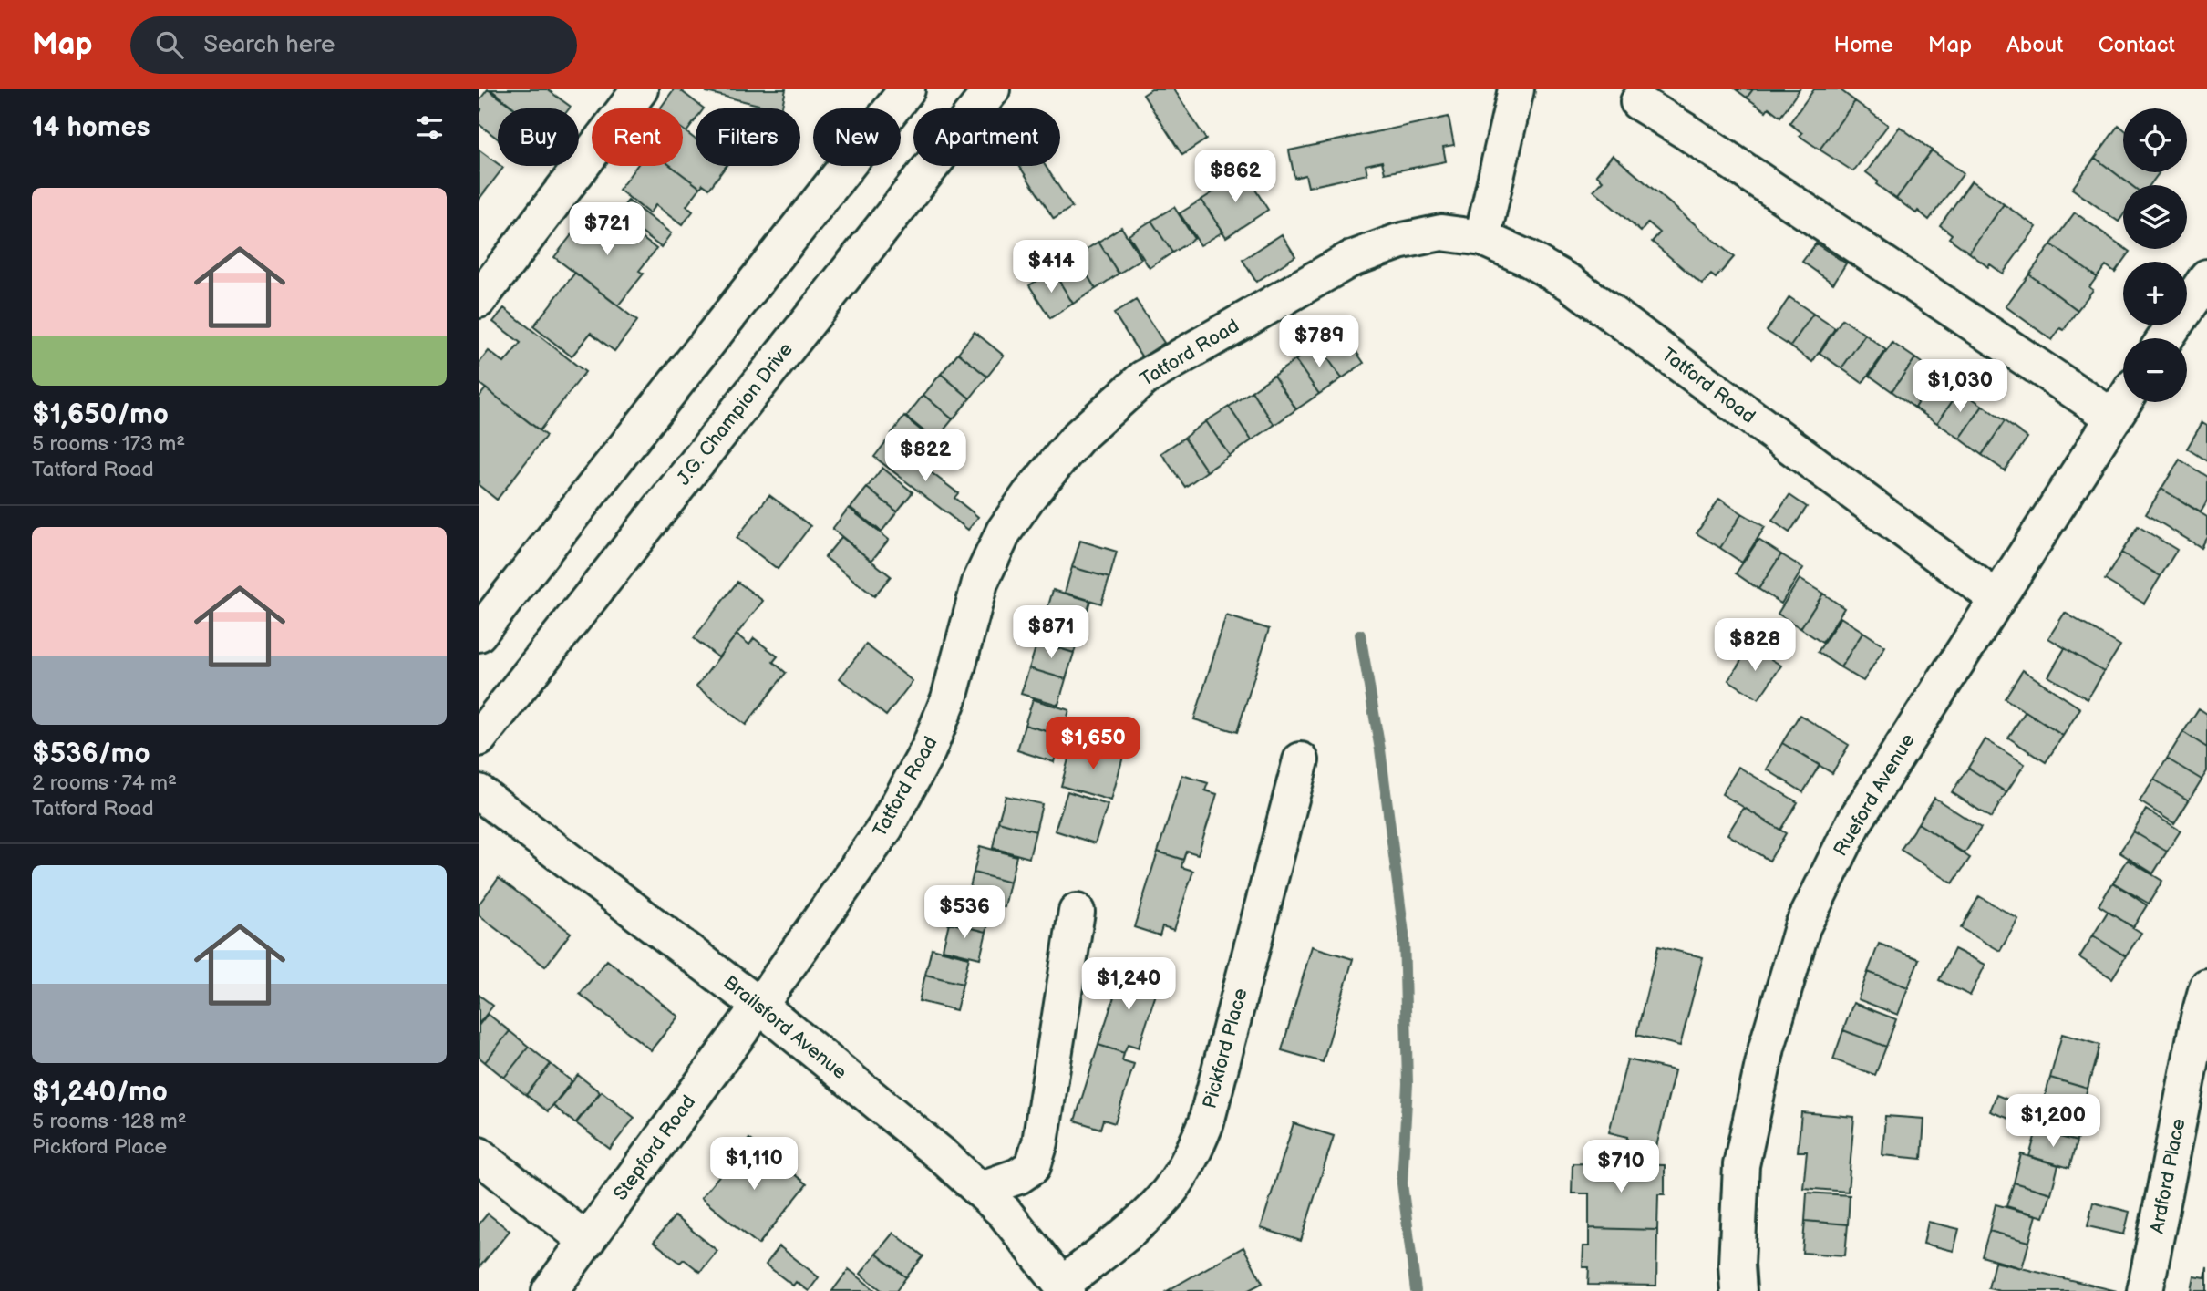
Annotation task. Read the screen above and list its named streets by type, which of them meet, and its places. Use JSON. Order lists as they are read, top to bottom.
{
  "streets": {
    "street": [
      "Tatford Road",
      "J.G. Champion Drive",
      "Rueford Avenue",
      "Brailsford Avenue",
      "Pickford Place",
      "Stepford Road",
      "Ardford Place"
    ]
  },
  "crossings": [
    ["Tatford Road", "Rueford Avenue"],
    ["Tatford Road", "Brailsford Avenue"],
    ["Tatford Road", "Stepford Road"],
    ["Brailsford Avenue", "Pickford Place"],
    ["Brailsford Avenue", "Stepford Road"]
  ],
  "page": {
    "header": "Map",
    "search": "Search here",
    "nav": [
      "Home",
      "Map",
      "About",
      "Contact"
    ],
    "heading": "14 homes",
    "map_buttons": ["+", "−"],
    "chip": [
      "Buy",
      "Rent",
      "Filters",
      "New",
      "Apartment"
    ],
    "price": [
      "$862",
      "$721",
      "$414",
      "$789",
      "$1,030",
      "$822",
      "$871",
      "$828",
      "$1,650",
      "$536",
      "$1,240",
      "$1,200",
      "$1,110",
      "$710"
    ],
    "list": [
      {
        "name": "$1,650/mo",
        "note": "5 rooms · 173 m² · Tatford Road"
      },
      {
        "name": "$536/mo",
        "note": "2 rooms · 74 m² · Tatford Road"
      },
      {
        "name": "$1,240/mo",
        "note": "5 rooms · 128 m² · Pickford Place"
      }
    ]
  }
}
